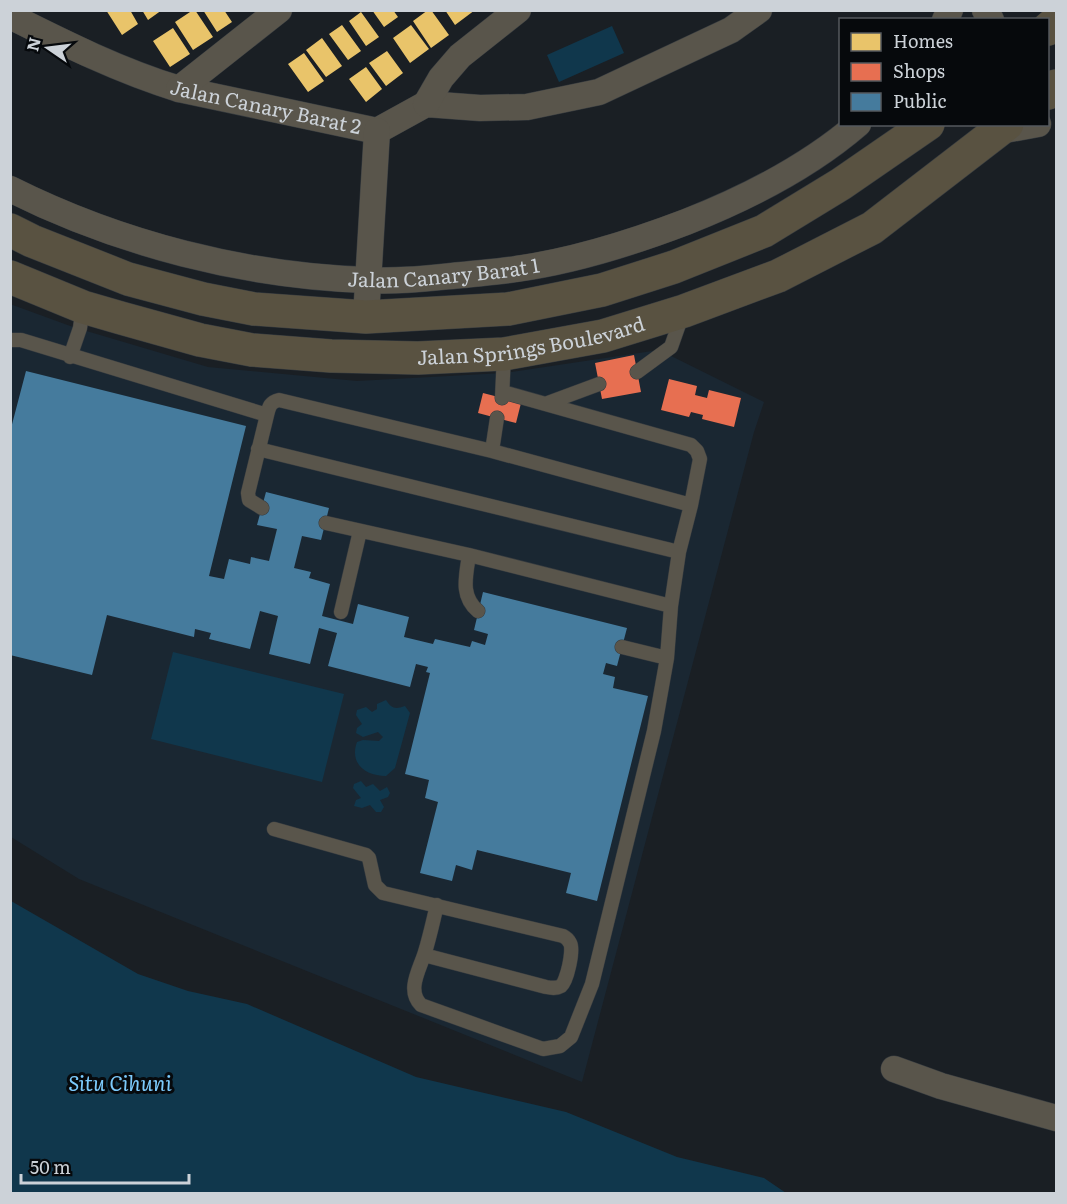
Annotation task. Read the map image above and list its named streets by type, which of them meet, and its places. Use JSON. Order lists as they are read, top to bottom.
{
  "streets": {
    "main road": ["Jalan Springs Boulevard"],
    "street": ["Jalan Canary Barat 2", "Jalan Canary Barat 1"]
  },
  "water": ["Situ Cihuni"],
  "legend": ["Homes", "Shops", "Public"],
  "scale_bar": "50 m",
  "north": "left"
}
